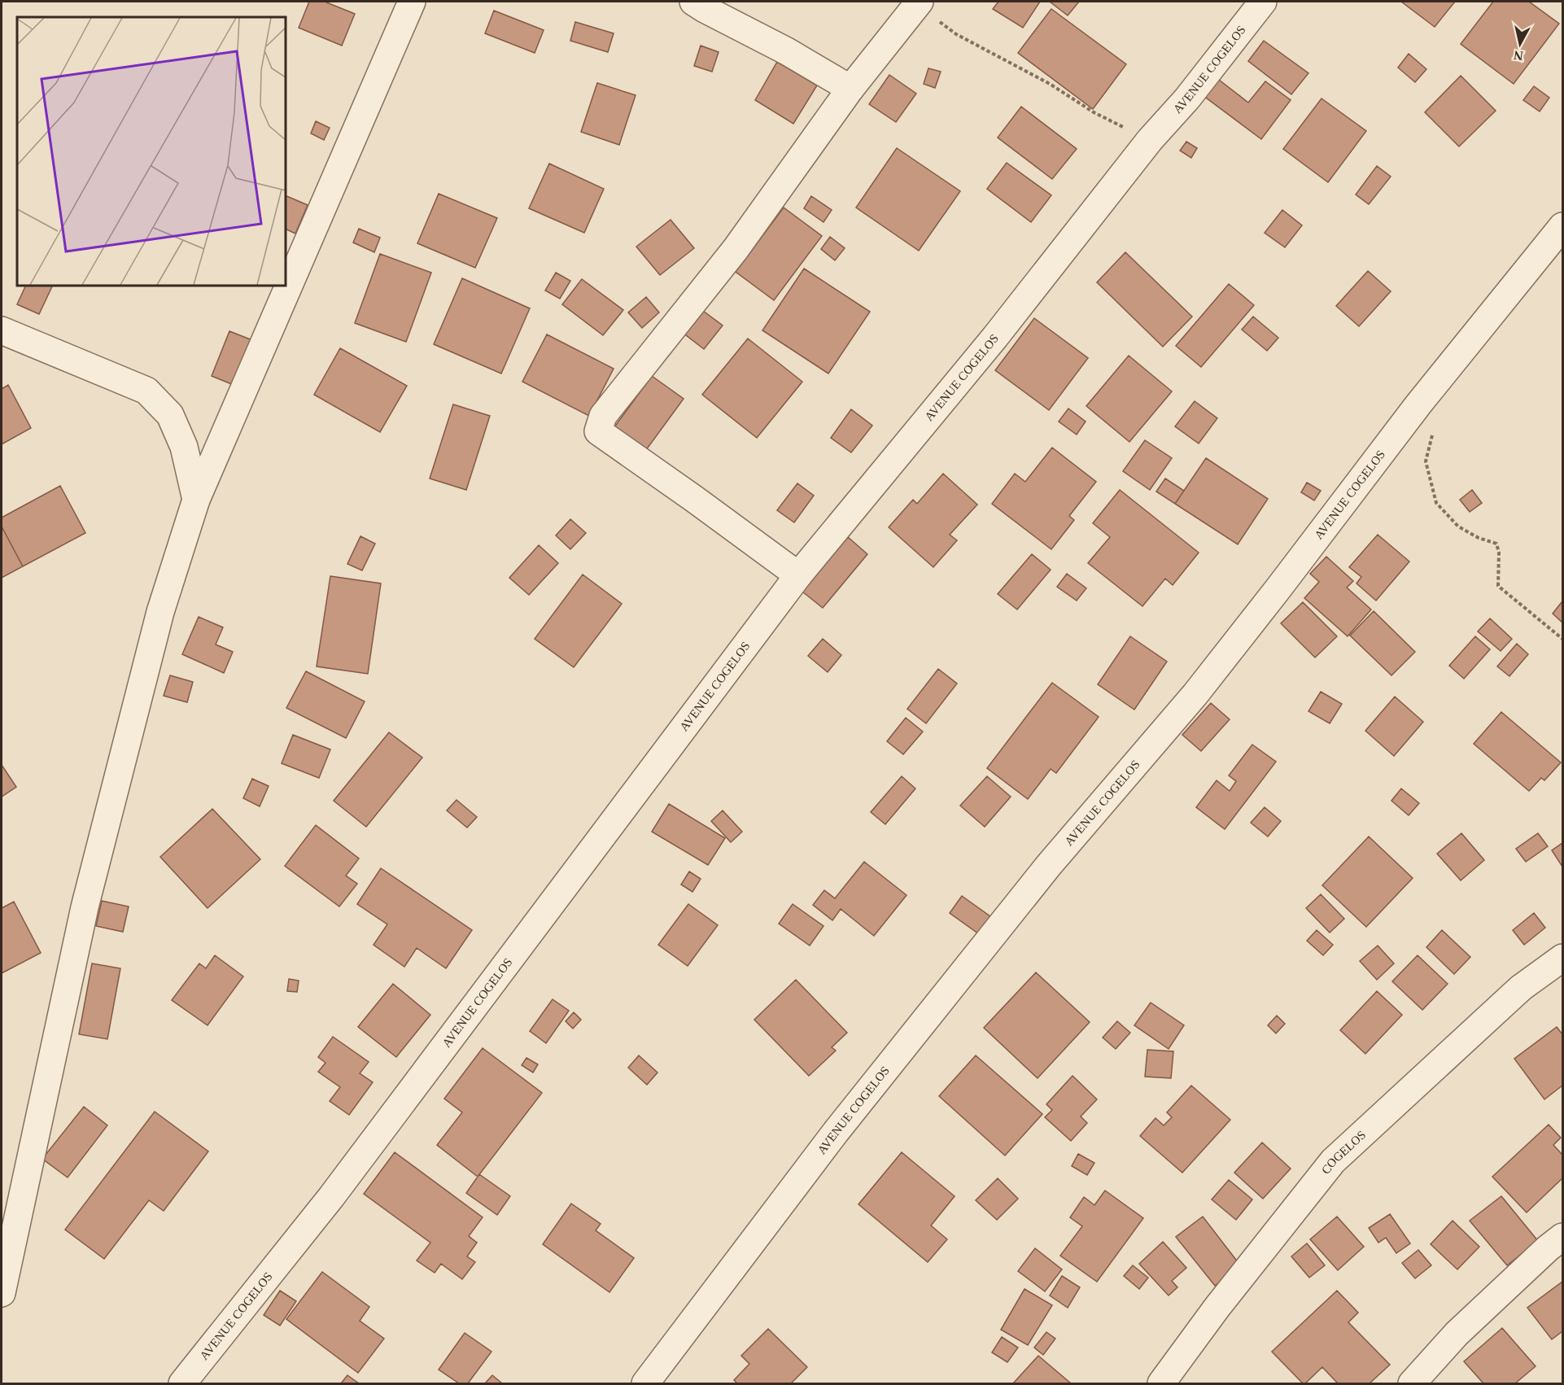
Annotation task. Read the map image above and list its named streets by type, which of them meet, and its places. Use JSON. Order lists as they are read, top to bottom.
{
  "streets": {
    "street": ["AVENUE COGELOS", "COGELOS"]
  },
  "north": "bottom"
}
